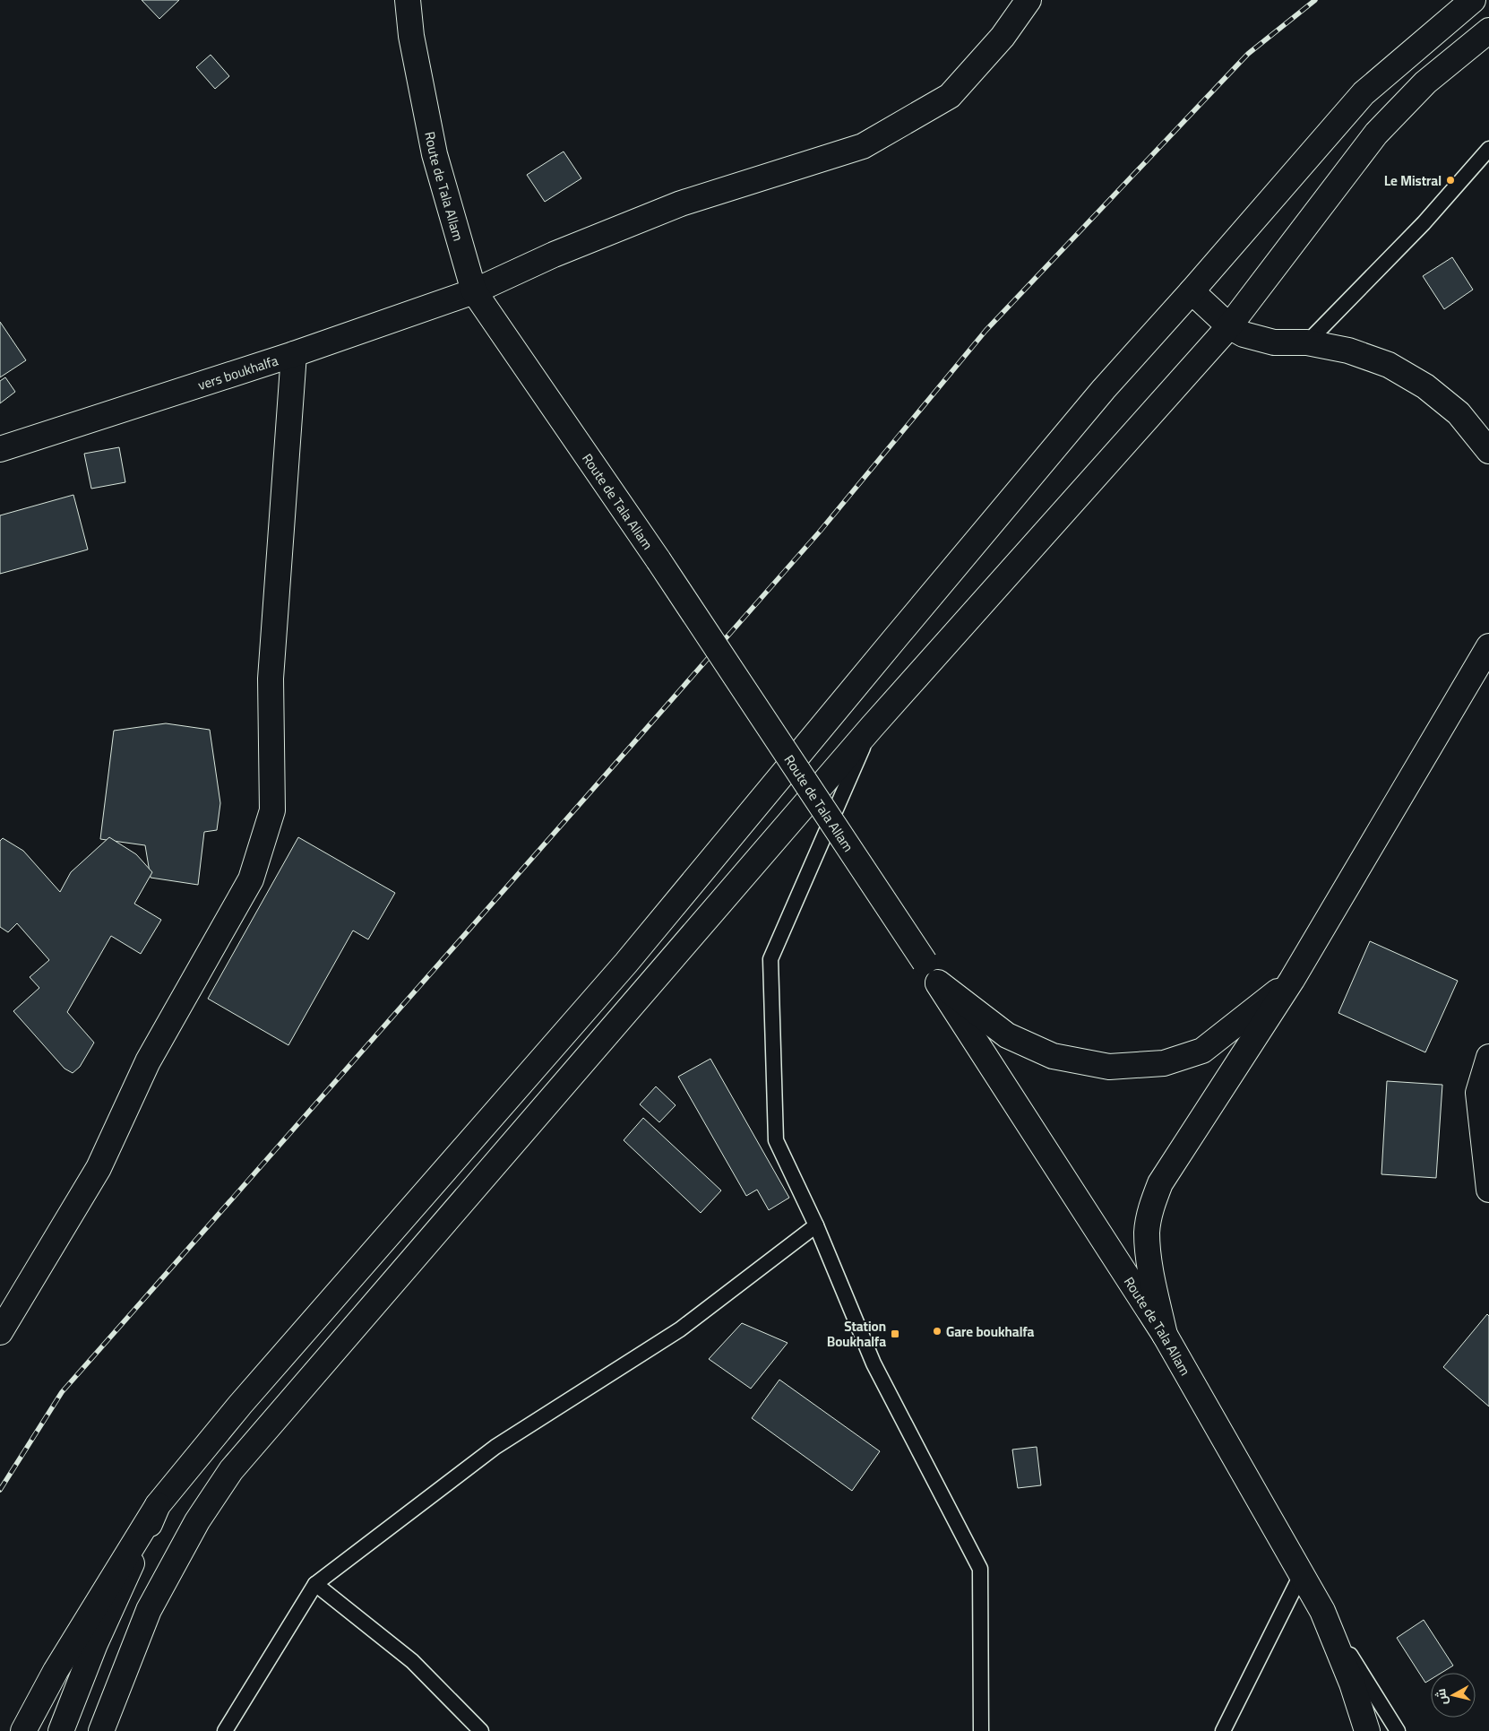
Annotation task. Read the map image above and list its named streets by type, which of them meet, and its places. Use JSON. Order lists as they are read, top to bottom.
{
  "streets": {
    "main road": ["Route de Tala Allam", "vers boukhalfa"]
  },
  "crossings": [
    ["Route de Tala Allam", "vers boukhalfa"]
  ],
  "places": {
    "other": ["Le Mistral", "Gare boukhalfa"],
    "transit": ["Station Boukhalfa"]
  },
  "north": "left"
}
